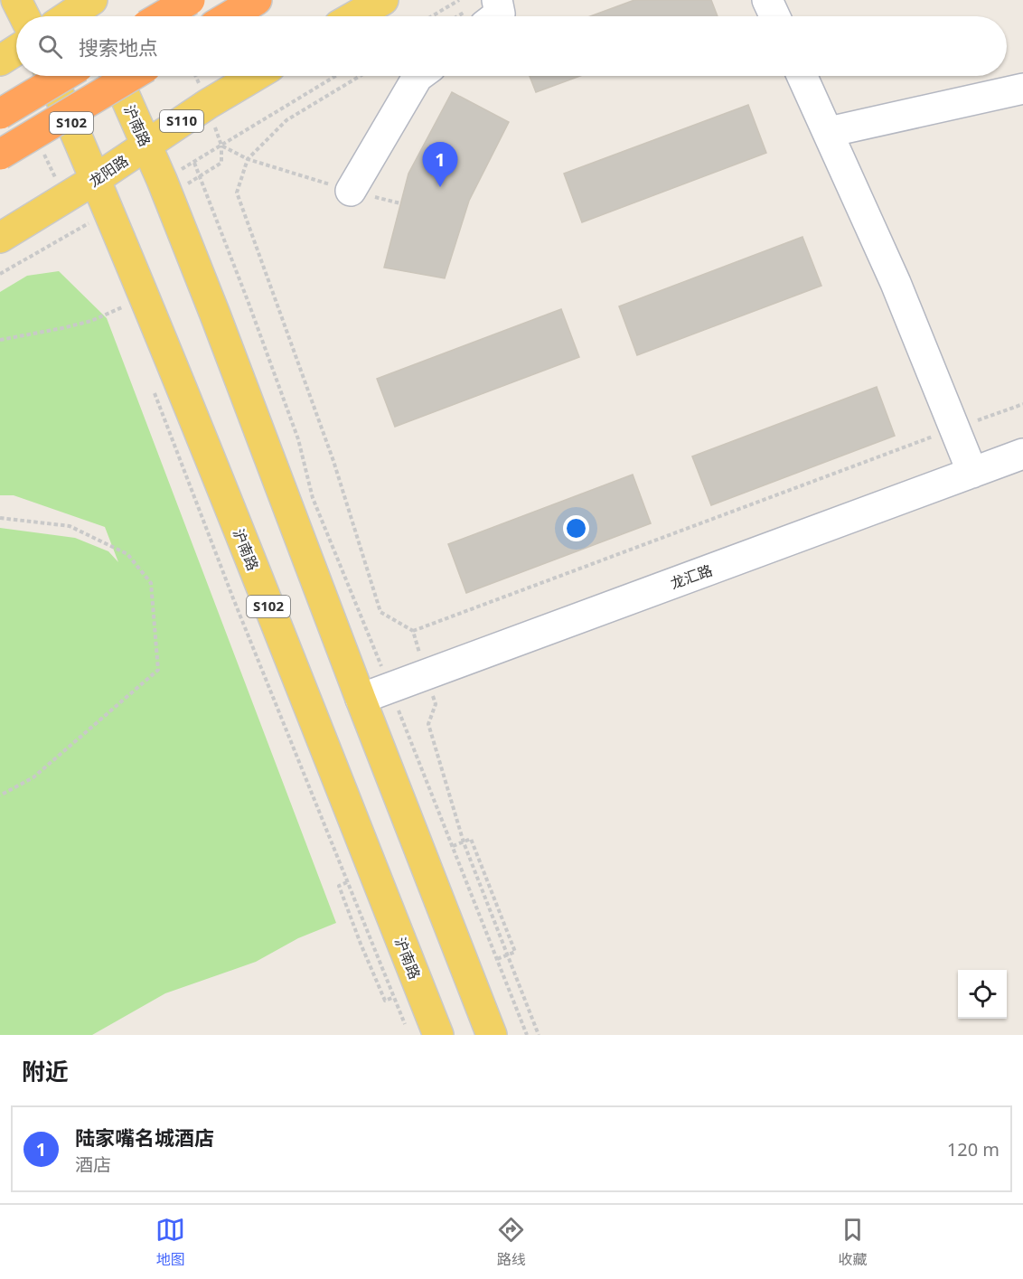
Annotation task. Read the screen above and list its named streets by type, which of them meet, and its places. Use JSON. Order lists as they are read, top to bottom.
{
  "streets": {
    "main road": [
      "S110",
      "S102",
      "沪南路",
      "龙阳路"
    ],
    "street": ["龙汇路"]
  },
  "crossings": [
    ["沪南路", "龙阳路"],
    ["沪南路", "龙汇路"]
  ],
  "page": {
    "search": "搜索地点",
    "pins": "1",
    "heading": "附近",
    "list": [
      {
        "mark": "1",
        "name": "陆家嘴名城酒店",
        "note": "酒店",
        "value": "120 m"
      }
    ],
    "nav": ["地图", "路线", "收藏"]
  }
}
